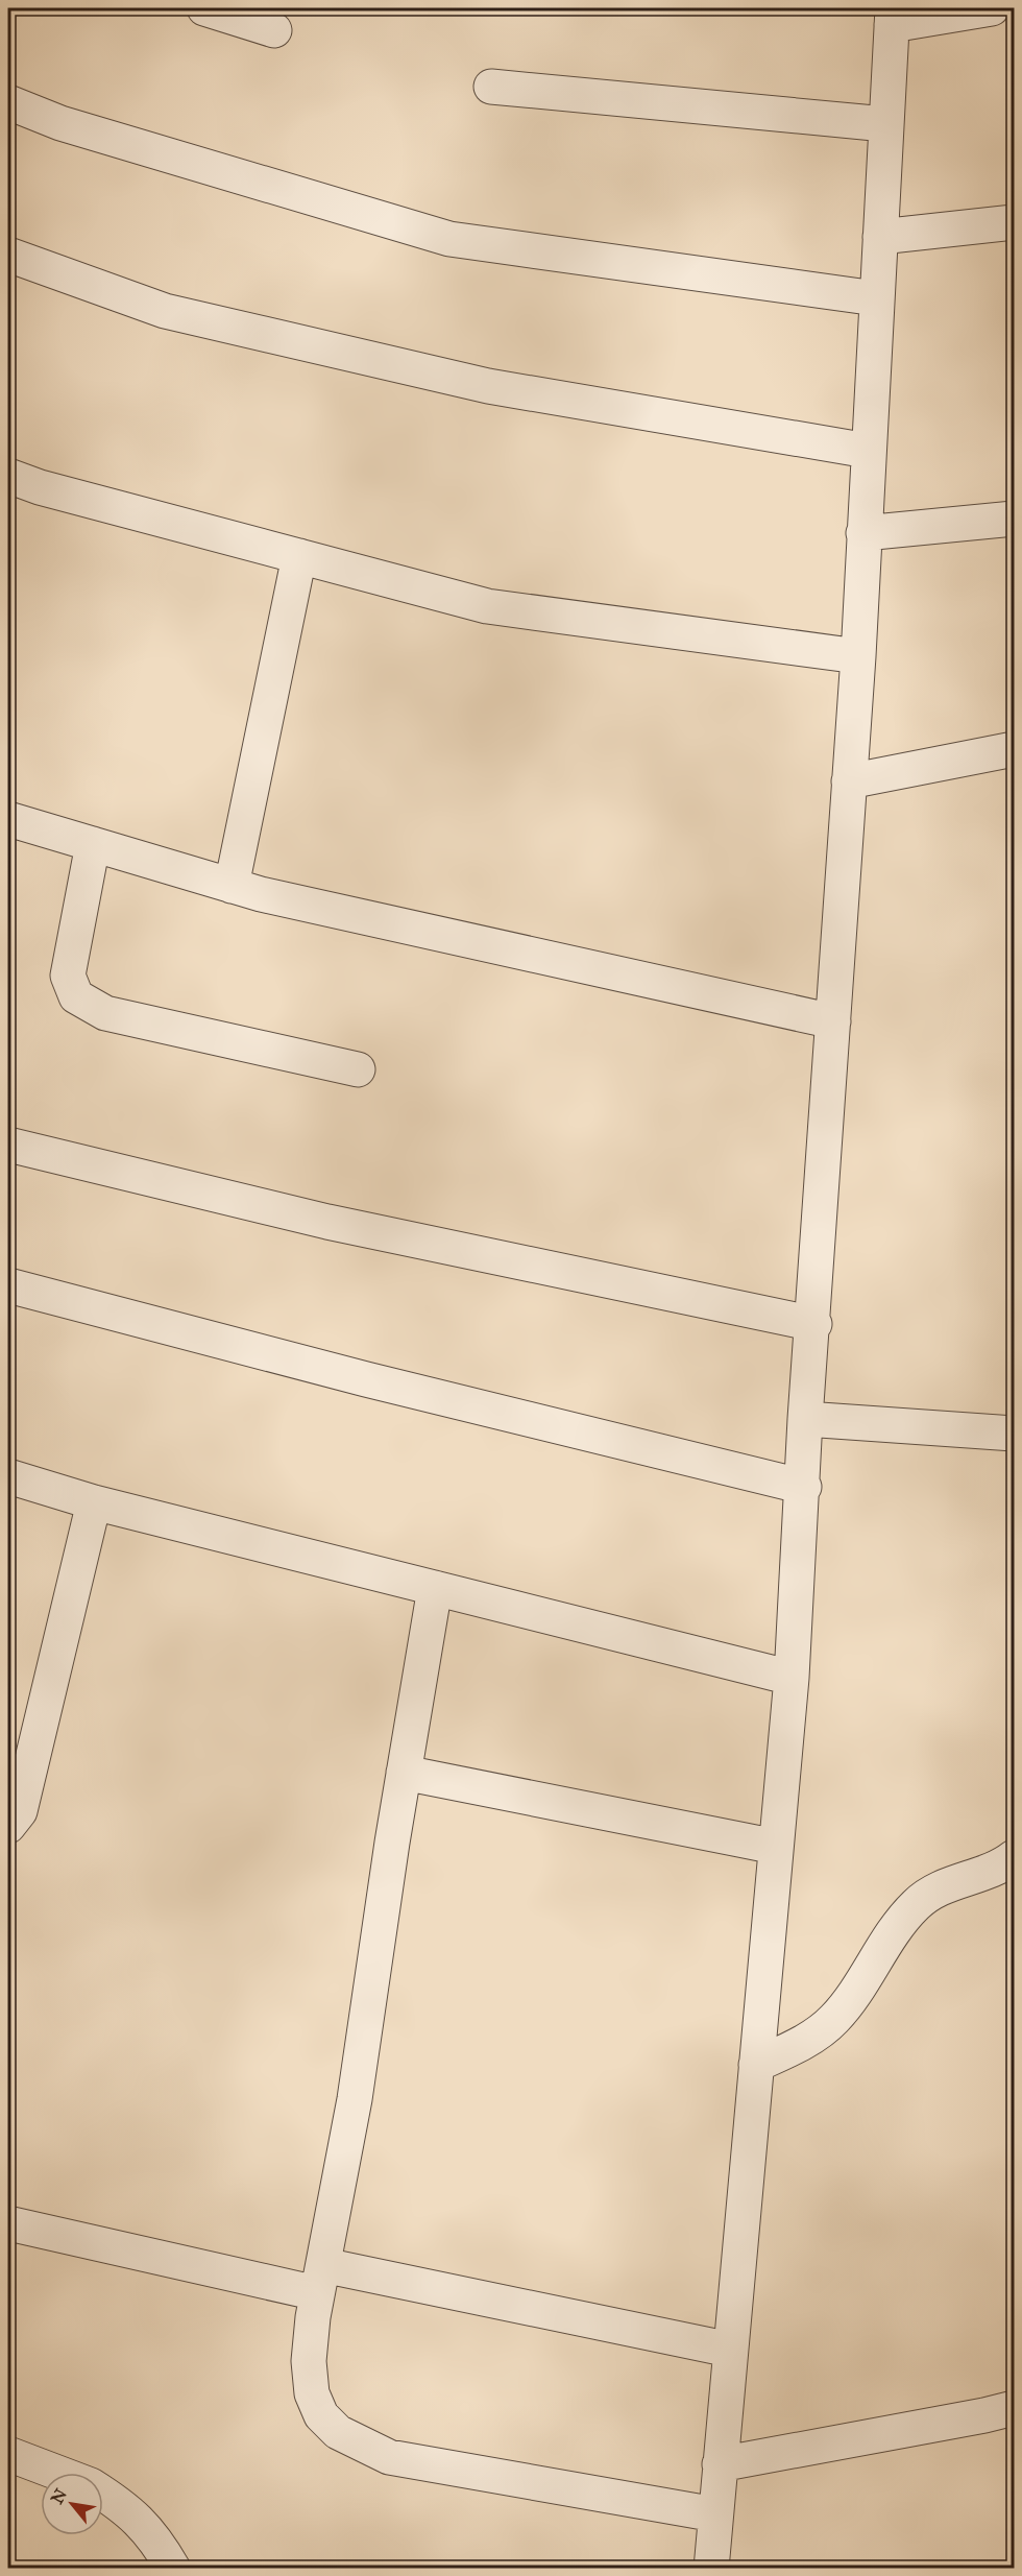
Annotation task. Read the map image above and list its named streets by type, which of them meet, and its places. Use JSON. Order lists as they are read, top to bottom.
{
  "north": "top left"
}
